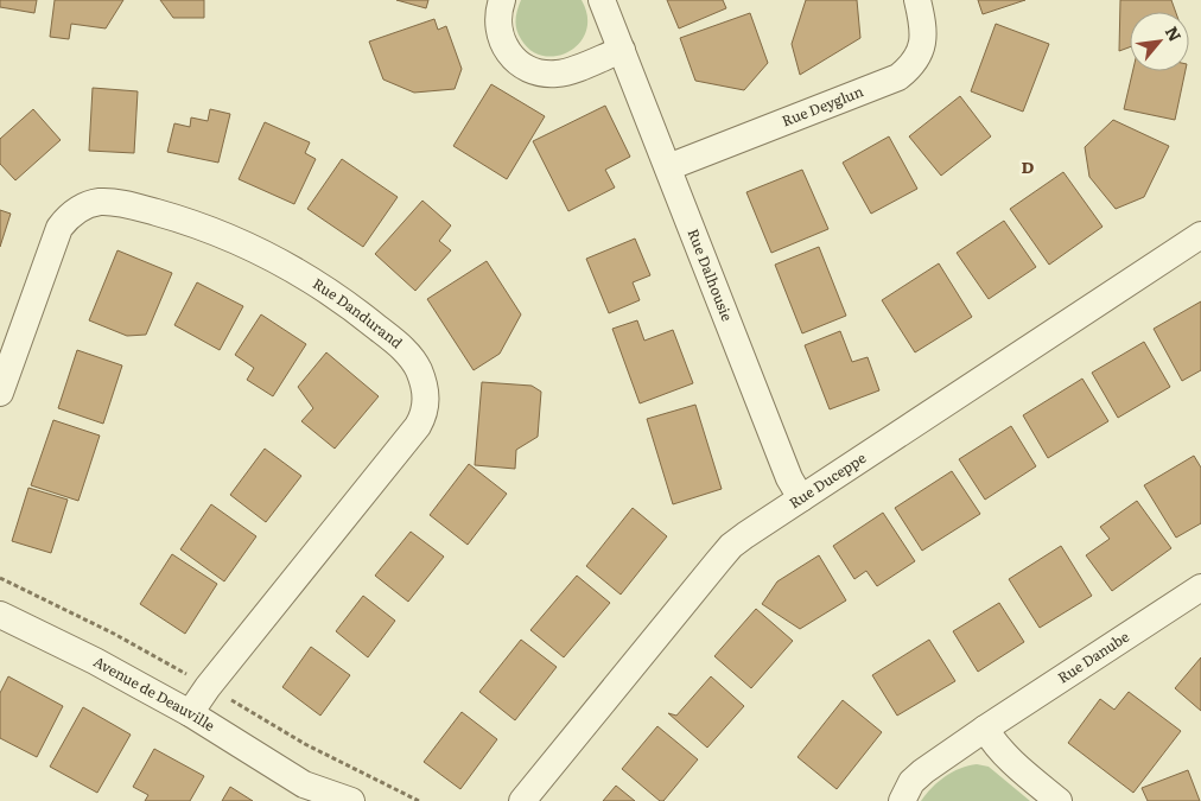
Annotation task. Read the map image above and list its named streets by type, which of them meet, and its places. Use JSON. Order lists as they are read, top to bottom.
{
  "streets": {
    "street": [
      "Rue Deyglun",
      "Rue Dalhousie",
      "Rue Dandurand",
      "Rue Duceppe",
      "Rue Danube",
      "Avenue de Deauville"
    ]
  },
  "crossings": [
    ["Rue Deyglun", "Rue Dalhousie"],
    ["Rue Dalhousie", "Rue Duceppe"],
    ["Rue Dandurand", "Avenue de Deauville"]
  ],
  "districts": ["D"],
  "north": "top right"
}
